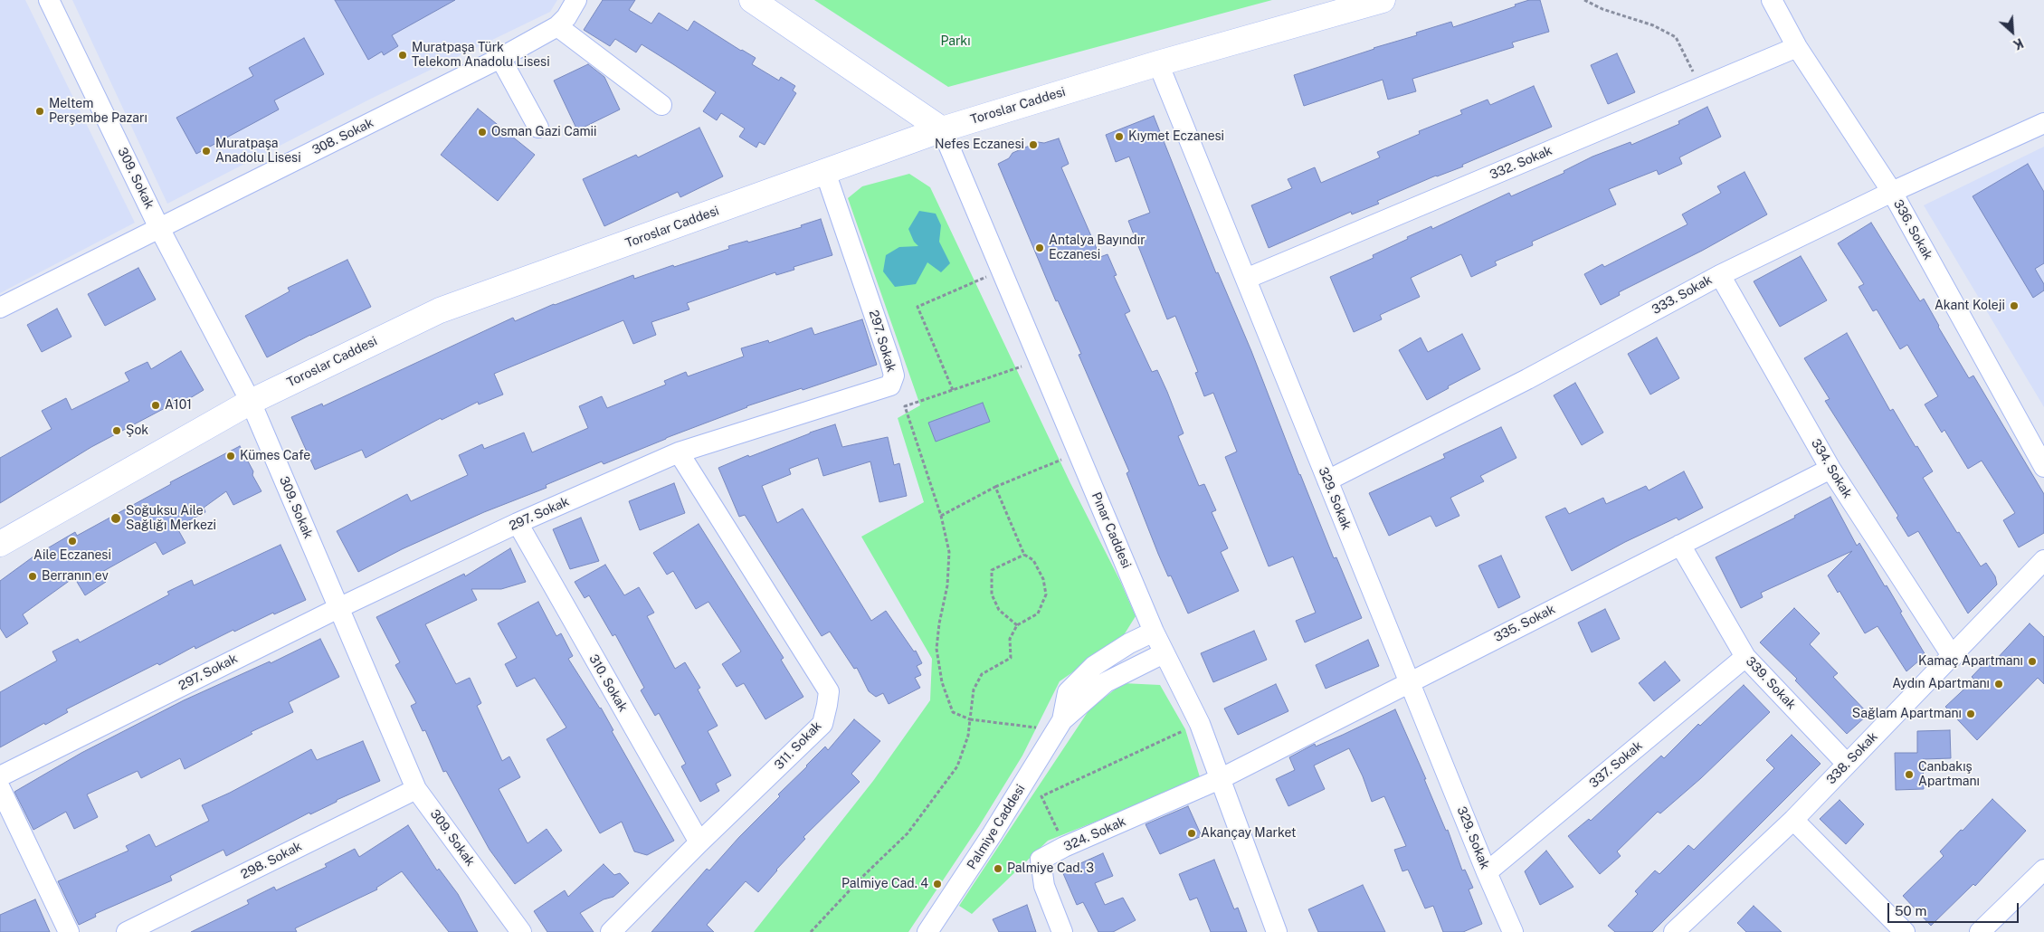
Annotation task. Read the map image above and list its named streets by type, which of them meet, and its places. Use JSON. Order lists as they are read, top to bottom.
{
  "streets": {
    "main road": ["Toroslar Caddesi"],
    "street": [
      "308. Sokak",
      "332. Sokak",
      "309. Sokak",
      "336. Sokak",
      "333. Sokak",
      "297. Sokak",
      "334. Sokak",
      "329. Sokak",
      "Pınar Caddesi",
      "335. Sokak",
      "310. Sokak",
      "339. Sokak",
      "311. Sokak",
      "338. Sokak",
      "337. Sokak",
      "Palmiye Caddesi",
      "324. Sokak",
      "298. Sokak"
    ]
  },
  "crossings": [
    ["Toroslar Caddesi", "309. Sokak"],
    ["Toroslar Caddesi", "297. Sokak"],
    ["Toroslar Caddesi", "329. Sokak"],
    ["Toroslar Caddesi", "Pınar Caddesi"],
    ["308. Sokak", "309. Sokak"],
    ["332. Sokak", "336. Sokak"],
    ["332. Sokak", "329. Sokak"],
    ["309. Sokak", "297. Sokak"],
    ["309. Sokak", "298. Sokak"],
    ["336. Sokak", "333. Sokak"],
    ["333. Sokak", "334. Sokak"],
    ["333. Sokak", "329. Sokak"],
    ["297. Sokak", "310. Sokak"],
    ["297. Sokak", "311. Sokak"],
    ["334. Sokak", "335. Sokak"],
    ["334. Sokak", "338. Sokak"],
    ["329. Sokak", "335. Sokak"],
    ["329. Sokak", "337. Sokak"],
    ["Pınar Caddesi", "335. Sokak"],
    ["Pınar Caddesi", "Palmiye Caddesi"],
    ["Pınar Caddesi", "324. Sokak"],
    ["335. Sokak", "339. Sokak"],
    ["335. Sokak", "324. Sokak"],
    ["310. Sokak", "311. Sokak"],
    ["339. Sokak", "338. Sokak"],
    ["339. Sokak", "337. Sokak"]
  ],
  "parks": ["Parkı"],
  "places": [
    "Muratpaşa Türk Telekom Anadolu Lisesi",
    "Meltem Perşembe Pazarı",
    "Osman Gazi Camii",
    "Kıymet Eczanesi",
    "Nefes Eczanesi",
    "Muratpaşa Anadolu Lisesi",
    "Antalya Bayındır Eczanesi",
    "Akant Koleji",
    "A101",
    "Şok",
    "Kümes Cafe",
    "Soğuksu Aile Sağlığı Merkezi",
    "Aile Eczanesi",
    "Berranın ev",
    "Kamaç Apartmanı",
    "Aydın Apartmanı",
    "Sağlam Apartmanı",
    "Canbakış Apartmanı",
    "Akançay Market",
    "Palmiye Cad. 3",
    "Palmiye Cad. 4"
  ],
  "scale_bar": "50 m",
  "north": "bottom right"
}
